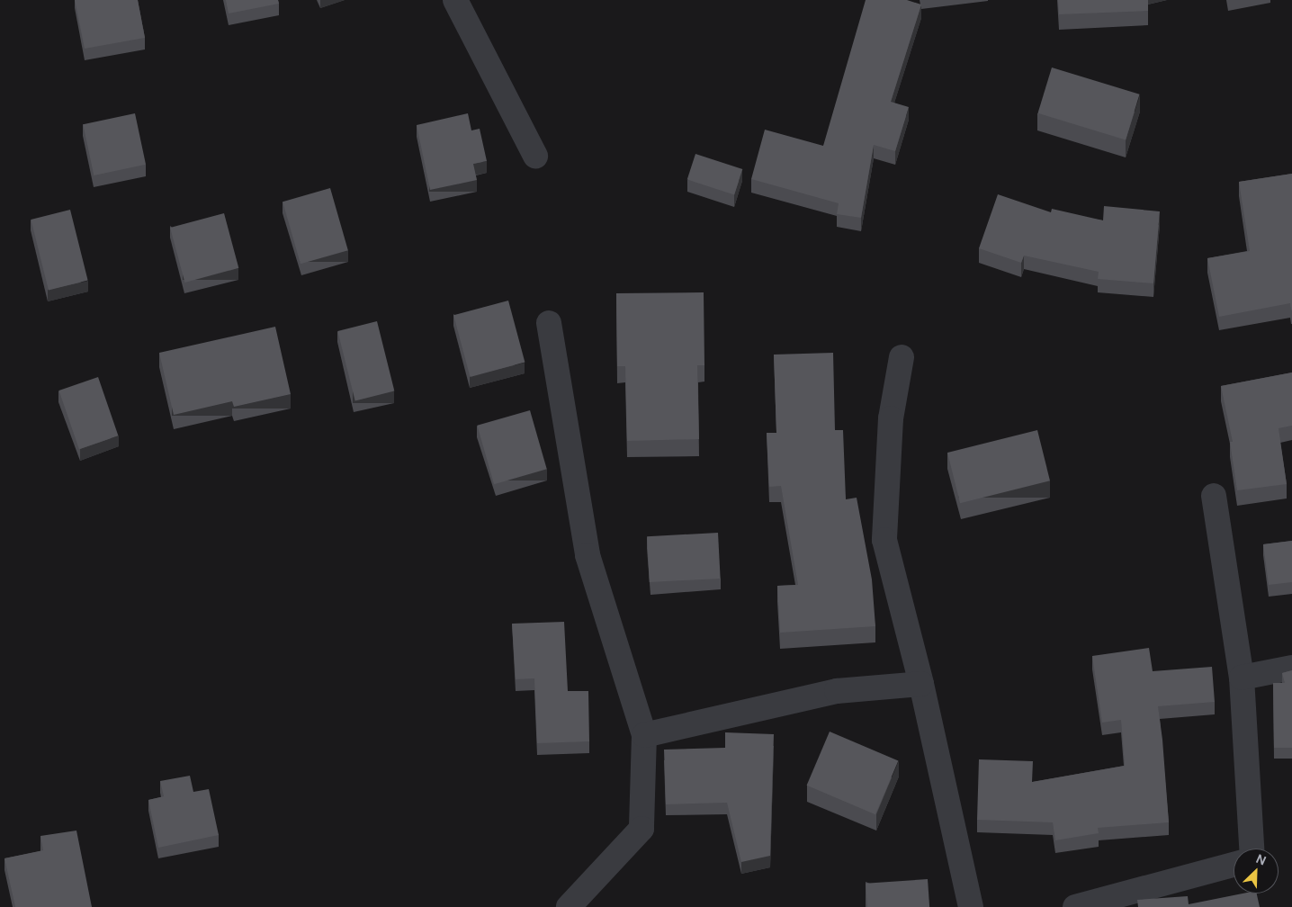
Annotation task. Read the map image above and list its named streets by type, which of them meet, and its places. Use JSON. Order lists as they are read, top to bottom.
{
  "north": "top right"
}
